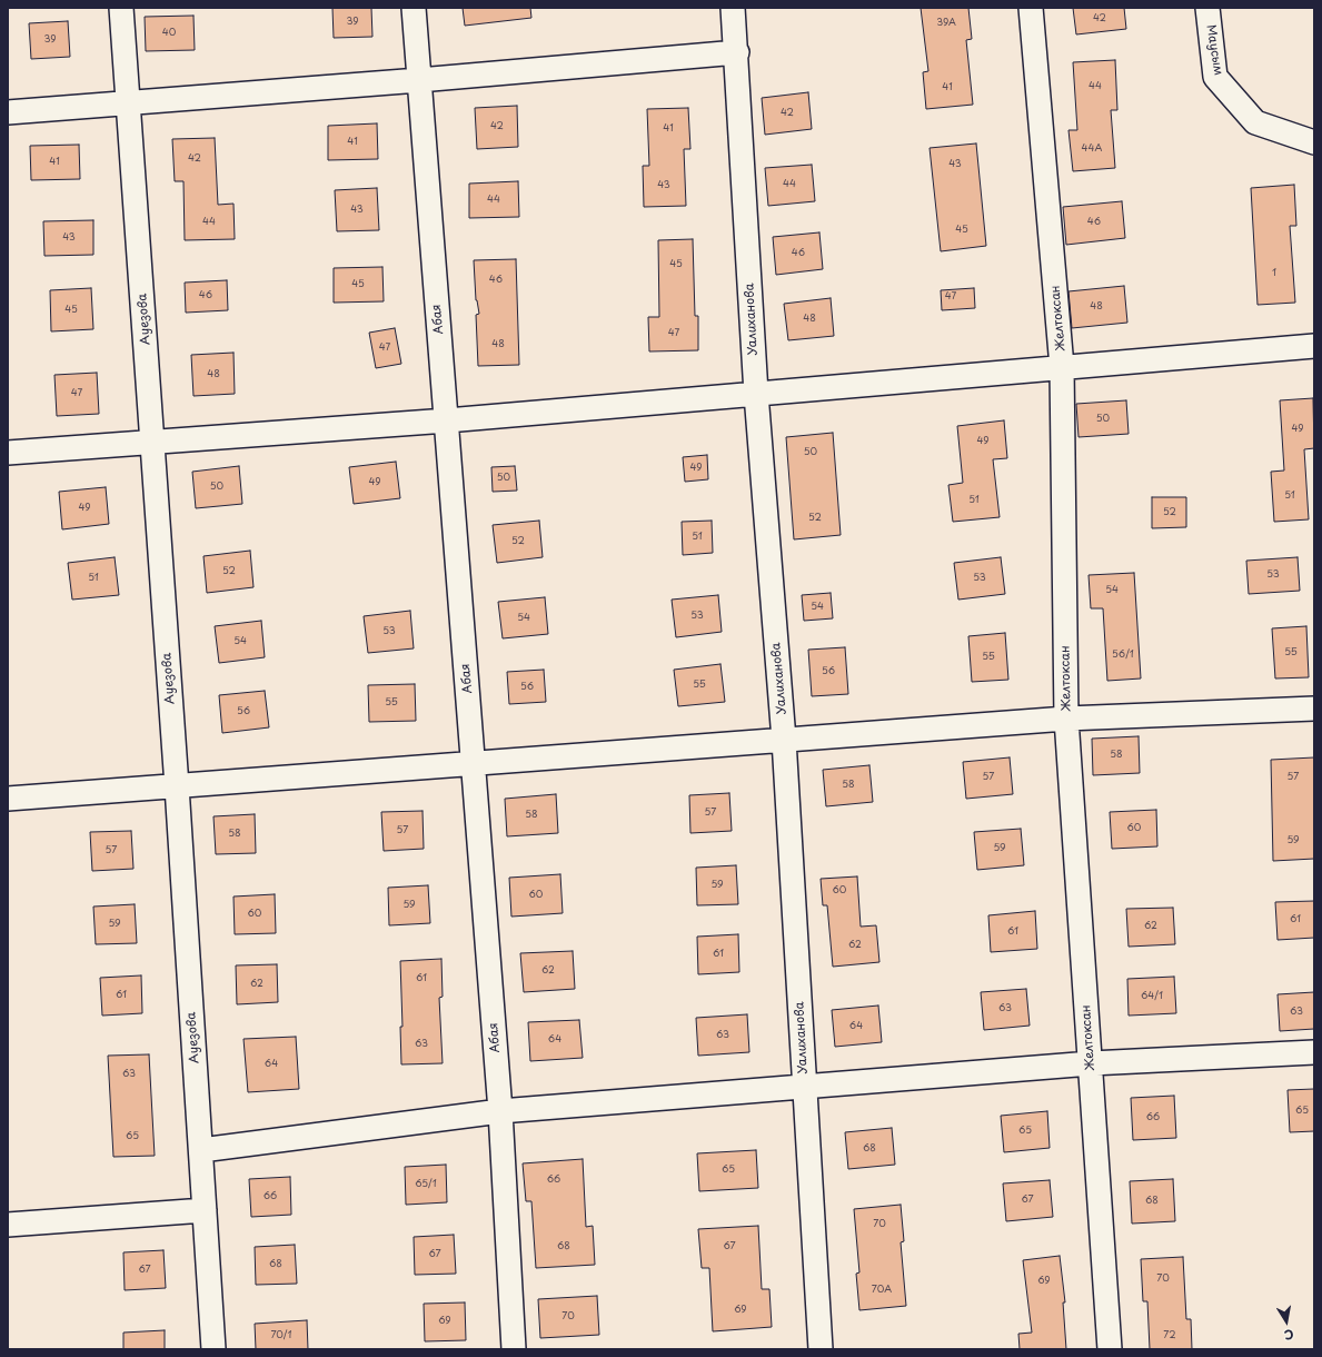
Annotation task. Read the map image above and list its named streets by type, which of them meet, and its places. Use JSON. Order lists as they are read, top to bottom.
{
  "streets": {
    "street": [
      "Маусым",
      "Желтоксан",
      "Ауезова",
      "Абая",
      "Уалиханова"
    ]
  },
  "house_numbers": [
    "42",
    "39",
    "39А",
    "40",
    "39",
    "44",
    "41",
    "42",
    "42",
    "41",
    "41",
    "44А",
    "42",
    "41",
    "43",
    "44",
    "43",
    "44",
    "43",
    "44",
    "46",
    "45",
    "43",
    "46",
    "45",
    "1",
    "46",
    "45",
    "46",
    "47",
    "48",
    "45",
    "48",
    "47",
    "48",
    "47",
    "48",
    "47",
    "50",
    "49",
    "49",
    "50",
    "49",
    "50",
    "49",
    "50",
    "51",
    "51",
    "49",
    "52",
    "52",
    "51",
    "52",
    "52",
    "53",
    "51",
    "53",
    "54",
    "54",
    "53",
    "54",
    "53",
    "54",
    "55",
    "56/1",
    "55",
    "56",
    "55",
    "56",
    "55",
    "56",
    "58",
    "57",
    "57",
    "58",
    "57",
    "58",
    "60",
    "57",
    "58",
    "59",
    "59",
    "57",
    "59",
    "60",
    "60",
    "59",
    "60",
    "61",
    "59",
    "62",
    "61",
    "62",
    "61",
    "62",
    "61",
    "62",
    "61",
    "64/1",
    "63",
    "63",
    "64",
    "63",
    "64",
    "63",
    "64",
    "63",
    "65",
    "66",
    "65",
    "65",
    "68",
    "65",
    "66",
    "65/1",
    "66",
    "67",
    "68",
    "70",
    "68",
    "67",
    "67",
    "68",
    "67",
    "70",
    "69",
    "70А",
    "69",
    "70",
    "69",
    "70/1",
    "72"
  ],
  "north": "bottom"
}
